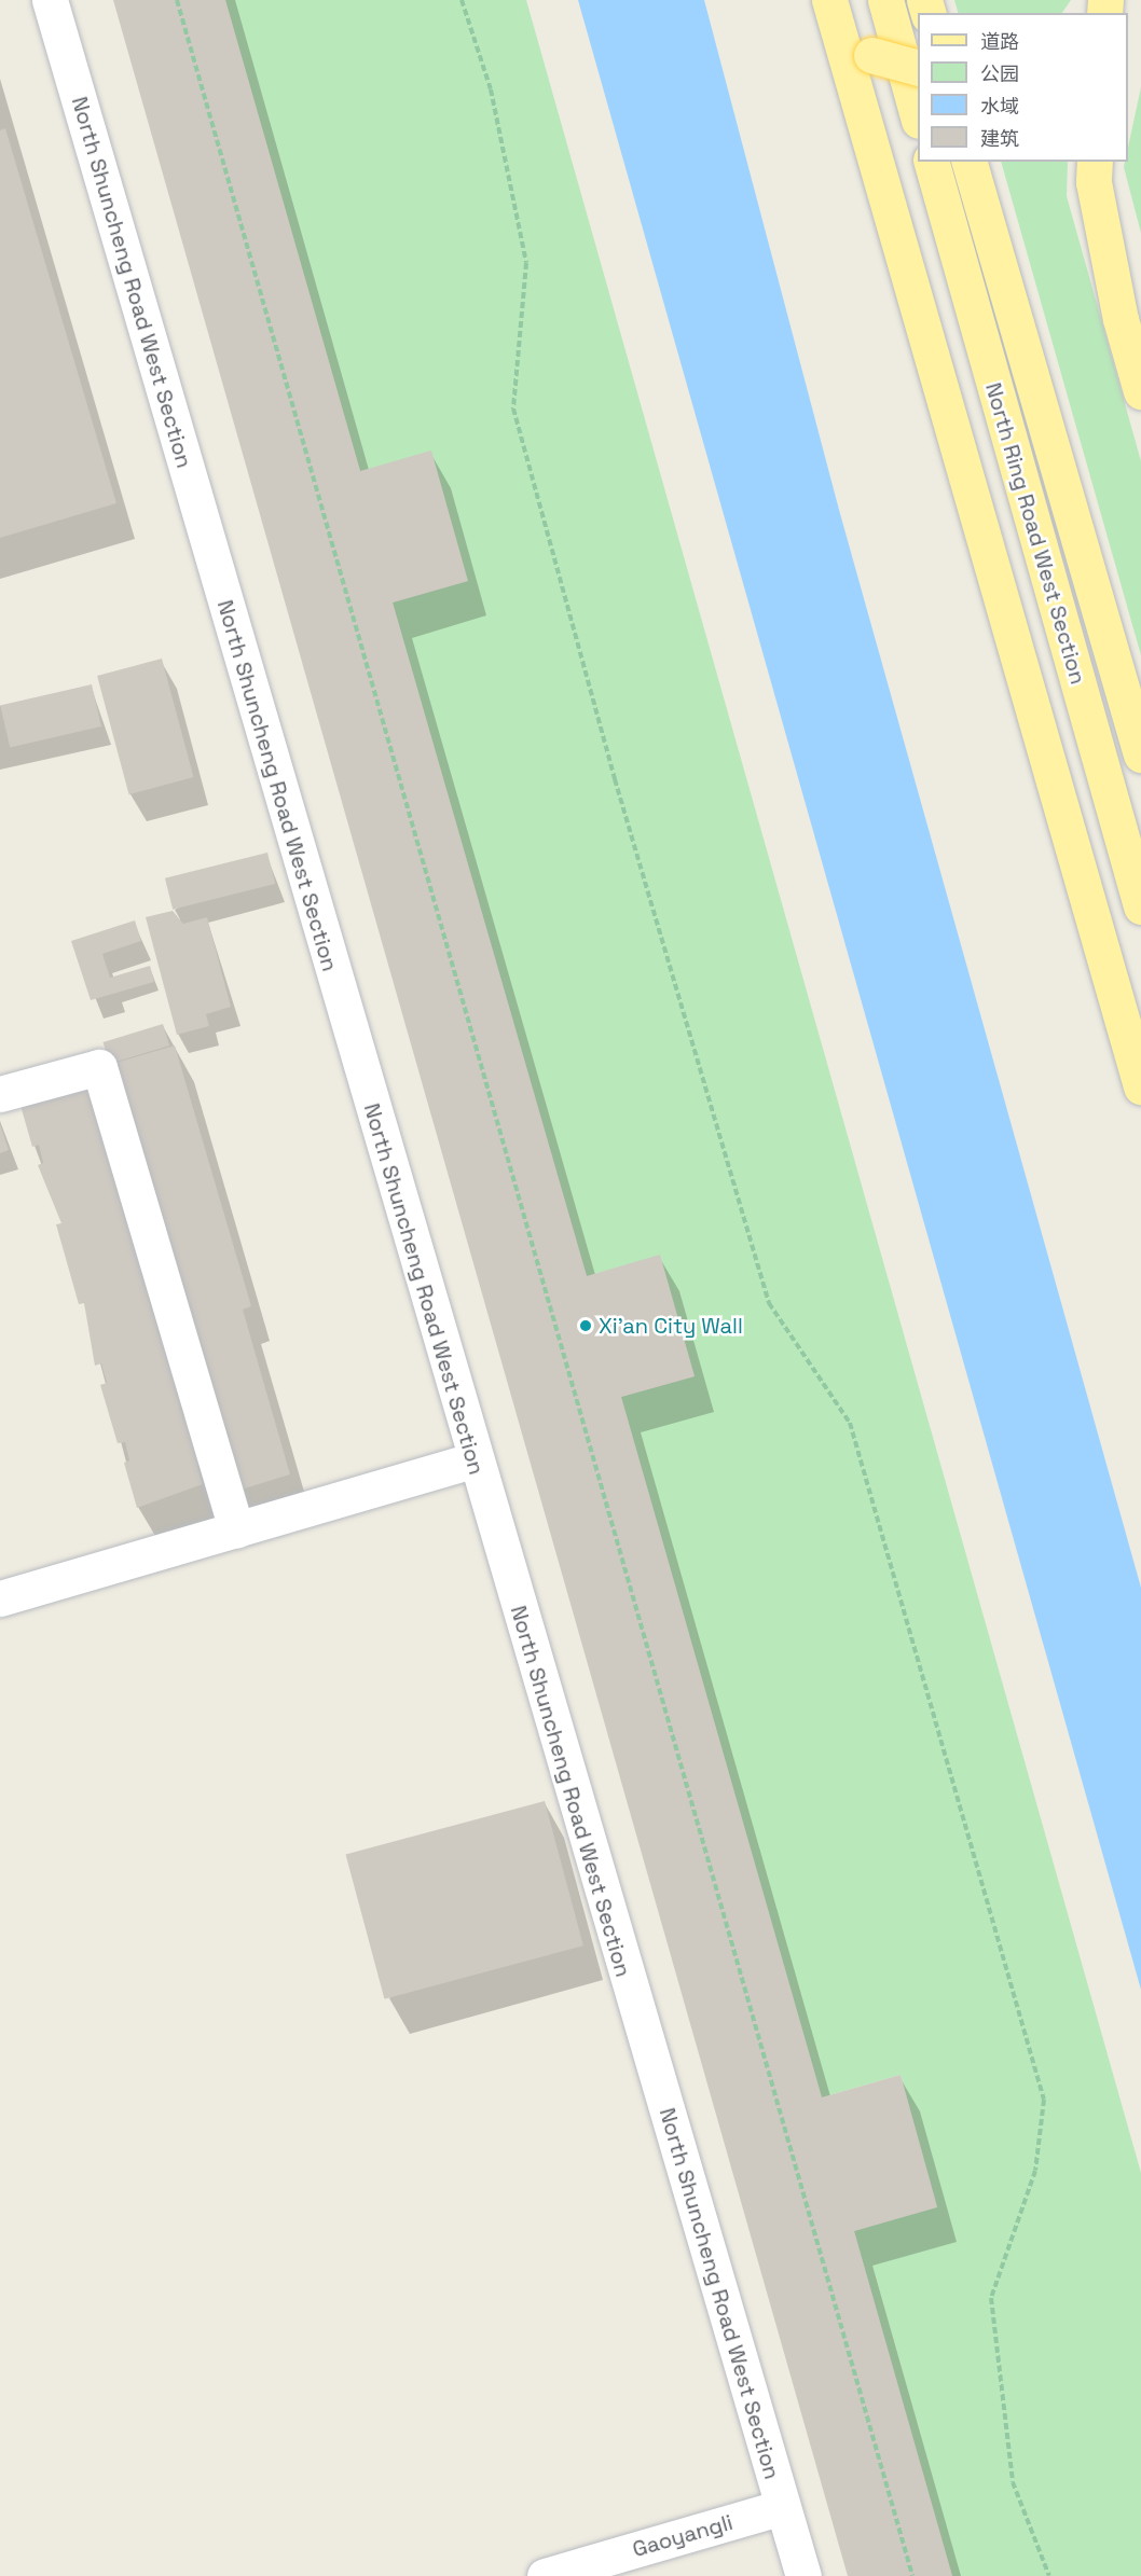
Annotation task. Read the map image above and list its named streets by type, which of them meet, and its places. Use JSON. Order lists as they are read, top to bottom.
{
  "streets": {
    "main road": ["North Ring Road West Section"],
    "street": ["North Shuncheng Road West Section", "Gaoyangli"]
  },
  "crossings": [
    ["North Shuncheng Road West Section", "Gaoyangli"]
  ],
  "places": ["Xi'an City Wall"],
  "legend": [
    "道路",
    "公园",
    "水域",
    "建筑"
  ]
}
